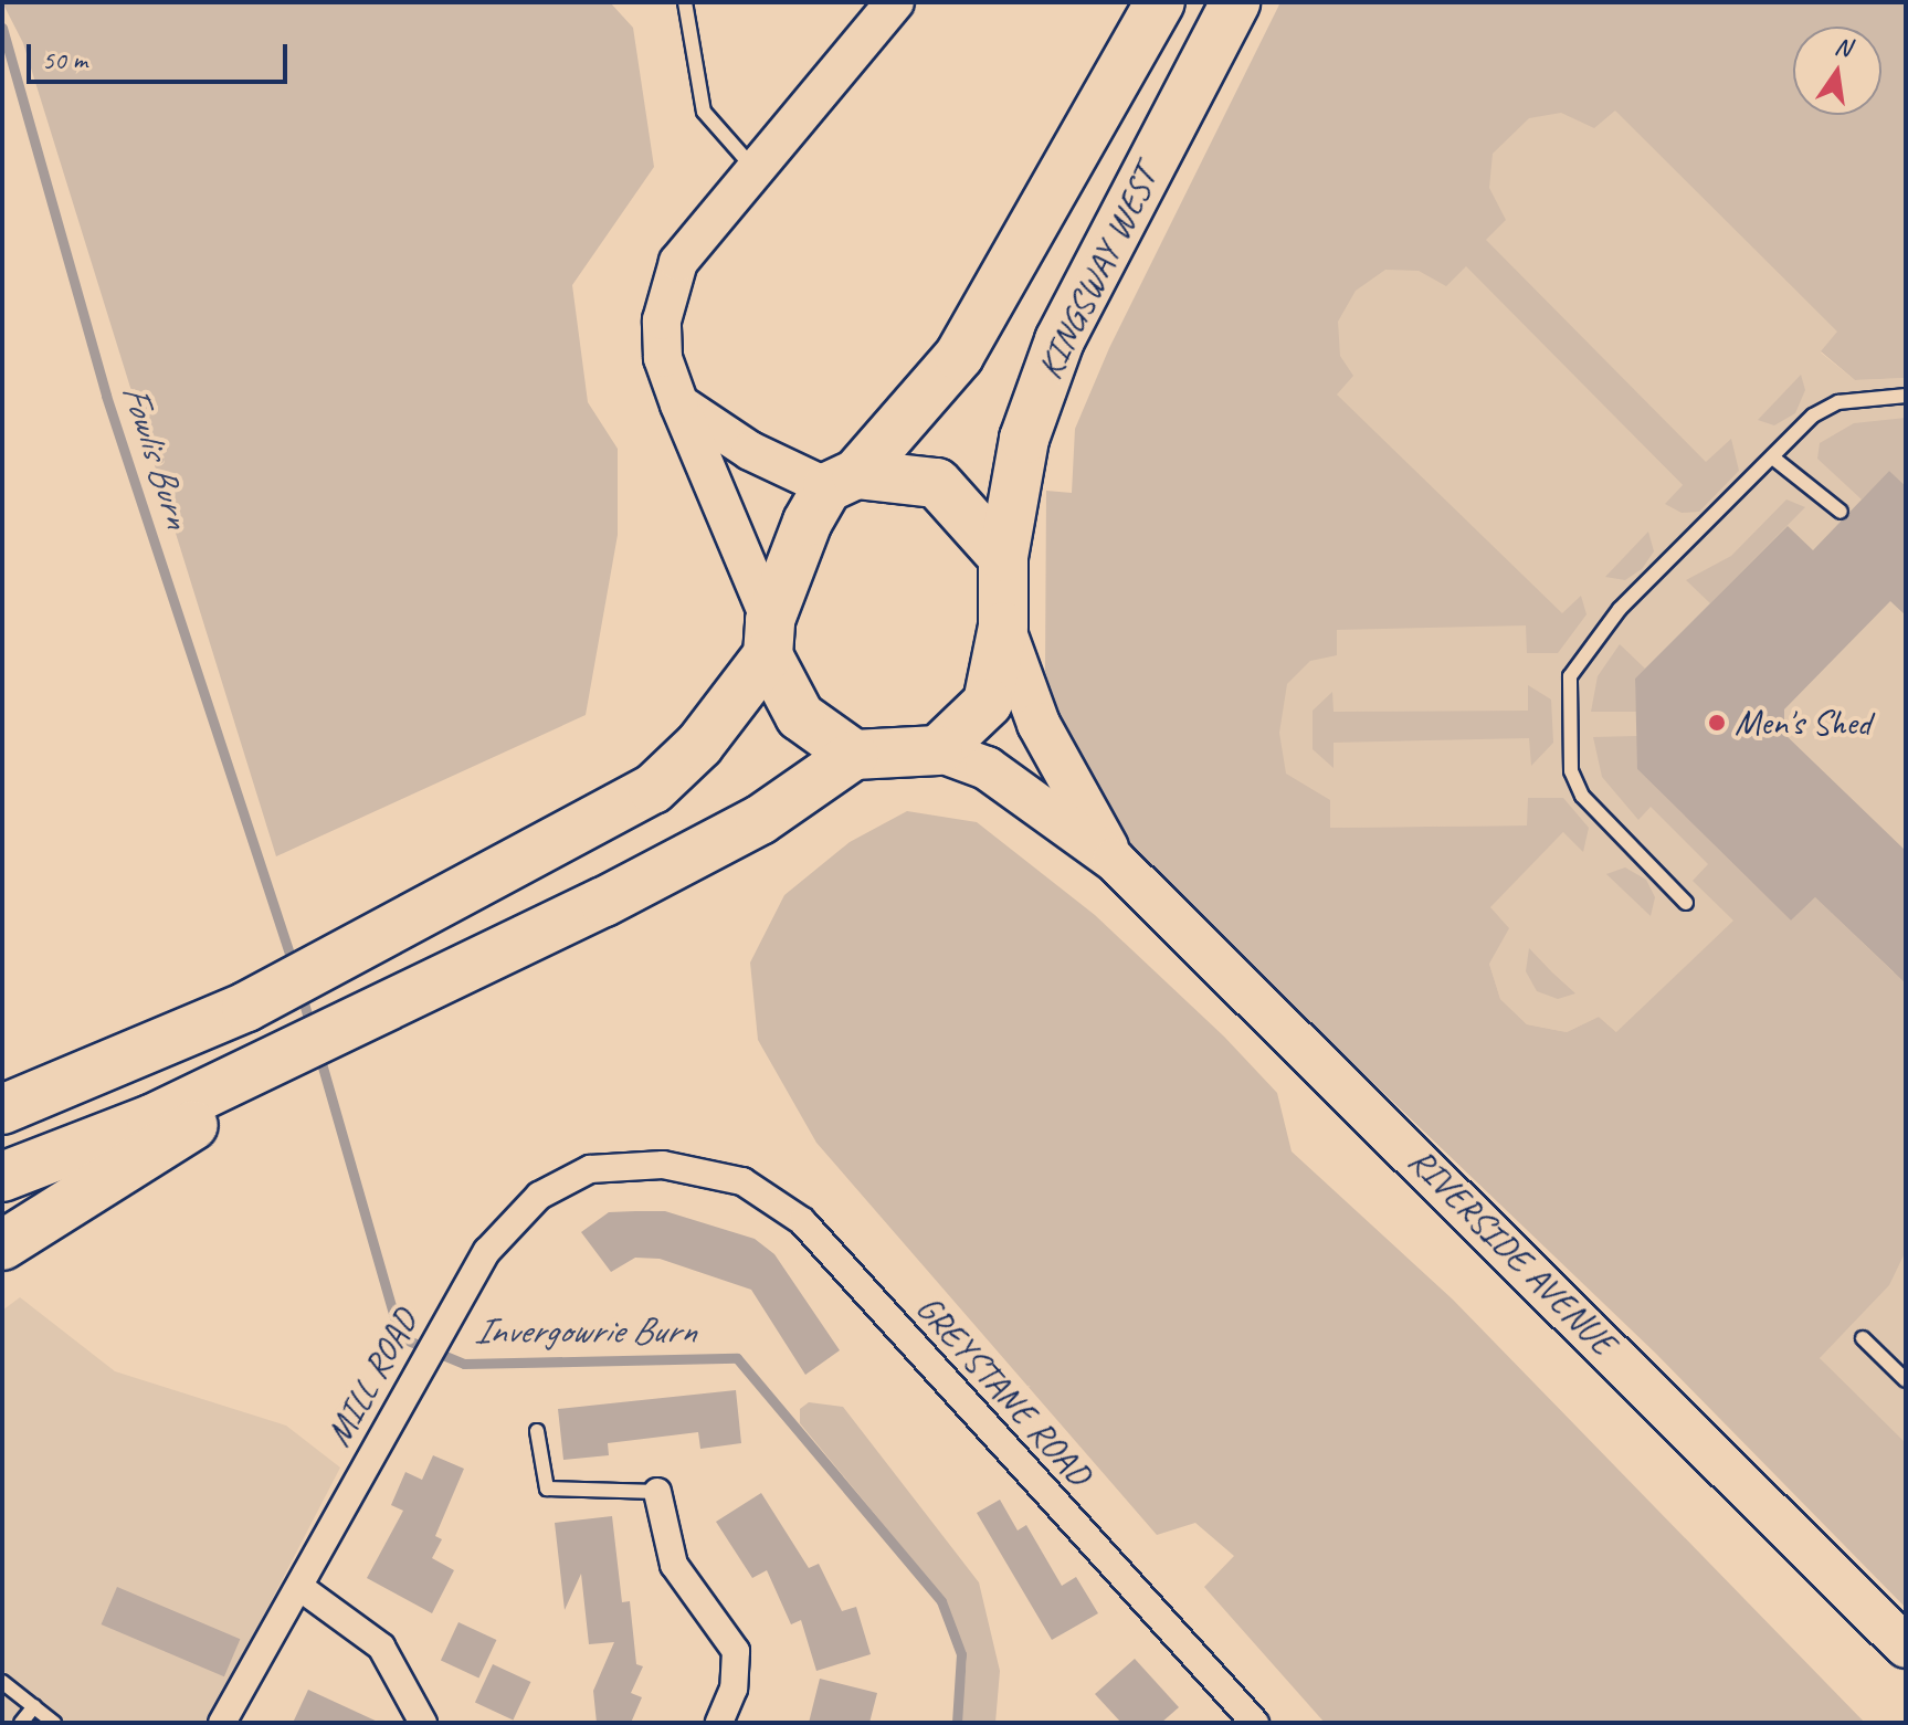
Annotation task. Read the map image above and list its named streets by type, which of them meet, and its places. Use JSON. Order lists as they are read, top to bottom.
{
  "streets": {
    "highway": ["KINGSWAY WEST"],
    "main road": ["RIVERSIDE AVENUE"],
    "street": ["MILL ROAD", "GREYSTANE ROAD"]
  },
  "crossings": [
    ["KINGSWAY WEST", "RIVERSIDE AVENUE"],
    ["MILL ROAD", "GREYSTANE ROAD"]
  ],
  "water": ["Fowlis Burn", "Invergowrie Burn"],
  "places": ["Men's Shed"],
  "scale_bar": "50 m",
  "north": "top"
}
